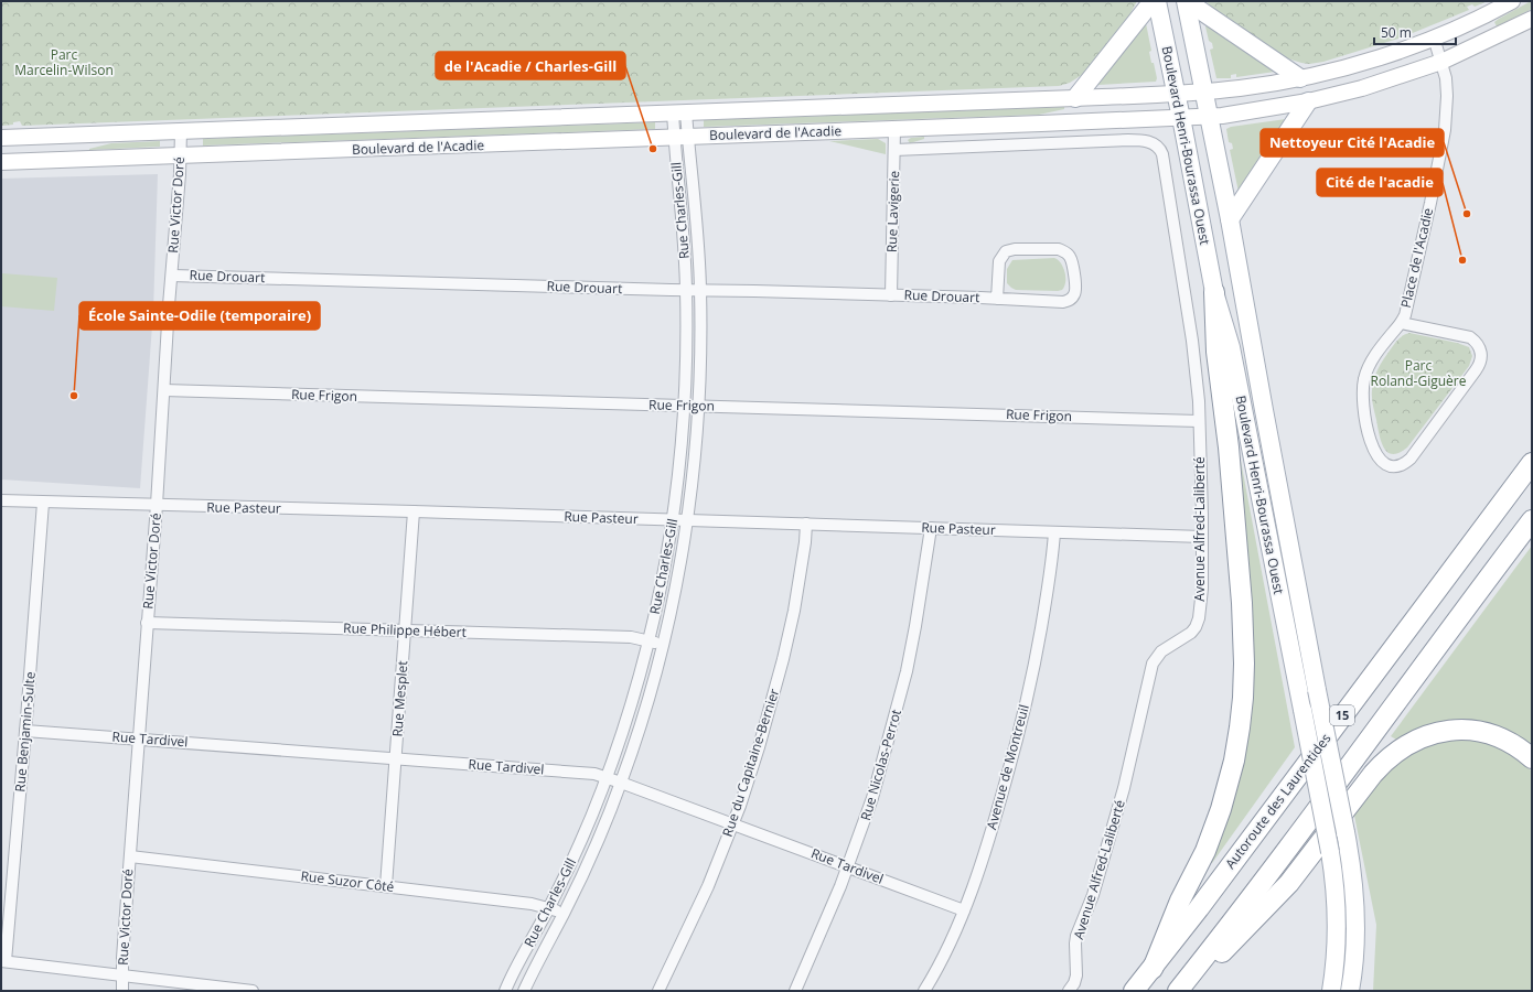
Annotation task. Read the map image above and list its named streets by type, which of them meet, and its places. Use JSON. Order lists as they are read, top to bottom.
{
  "streets": {
    "highway": ["15", "Autoroute des Laurentides"],
    "main road": ["Boulevard de l'Acadie", "Boulevard Henri-Bourassa Ouest"],
    "street": [
      "Rue Victor Doré",
      "Rue Charles-Gill",
      "Rue Lavigerie",
      "Place de l'Acadie",
      "Rue Drouart",
      "Rue Frigon",
      "Rue Pasteur",
      "Avenue Alfred-Laliberté",
      "Rue Philippe Hébert",
      "Rue Mesplet",
      "Rue Benjamin-Sulte",
      "Rue Tardivel",
      "Rue du Capitaine-Bernier",
      "Rue Nicolas-Perrot",
      "Avenue de Montreuil",
      "Rue Suzor Côté"
    ]
  },
  "crossings": [
    ["Boulevard de l'Acadie", "Boulevard Henri-Bourassa Ouest"],
    ["Boulevard de l'Acadie", "Rue Victor Doré"],
    ["Boulevard de l'Acadie", "Rue Charles-Gill"],
    ["Boulevard de l'Acadie", "Rue Lavigerie"],
    ["Boulevard de l'Acadie", "Place de l'Acadie"],
    ["Rue Victor Doré", "Rue Drouart"],
    ["Rue Victor Doré", "Rue Frigon"],
    ["Rue Victor Doré", "Rue Pasteur"],
    ["Rue Victor Doré", "Rue Philippe Hébert"],
    ["Rue Victor Doré", "Rue Tardivel"],
    ["Rue Victor Doré", "Rue Suzor Côté"],
    ["Rue Charles-Gill", "Rue Drouart"],
    ["Rue Charles-Gill", "Rue Frigon"],
    ["Rue Charles-Gill", "Rue Pasteur"],
    ["Rue Charles-Gill", "Rue Philippe Hébert"],
    ["Rue Charles-Gill", "Rue Tardivel"],
    ["Rue Charles-Gill", "Rue Suzor Côté"],
    ["Rue Lavigerie", "Rue Drouart"],
    ["Rue Lavigerie", "Avenue Alfred-Laliberté"],
    ["Rue Frigon", "Avenue Alfred-Laliberté"],
    ["Rue Pasteur", "Avenue Alfred-Laliberté"],
    ["Rue Pasteur", "Rue Mesplet"],
    ["Rue Pasteur", "Rue Benjamin-Sulte"],
    ["Rue Pasteur", "Rue du Capitaine-Bernier"],
    ["Rue Pasteur", "Rue Nicolas-Perrot"],
    ["Rue Pasteur", "Avenue de Montreuil"],
    ["Rue Philippe Hébert", "Rue Mesplet"],
    ["Rue Mesplet", "Rue Tardivel"],
    ["Rue Mesplet", "Rue Suzor Côté"],
    ["Rue Benjamin-Sulte", "Rue Tardivel"],
    ["Rue Tardivel", "Rue du Capitaine-Bernier"],
    ["Rue Tardivel", "Rue Nicolas-Perrot"],
    ["Rue Tardivel", "Avenue de Montreuil"]
  ],
  "parks": ["Parc Marcelin-Wilson", "Parc Roland-Giguère"],
  "places": [
    "de l'Acadie / Charles-Gill",
    "Nettoyeur Cité l'Acadie",
    "Cité de l'acadie",
    "École Sainte-Odile (temporaire)"
  ],
  "scale_bar": "50 m"
}
